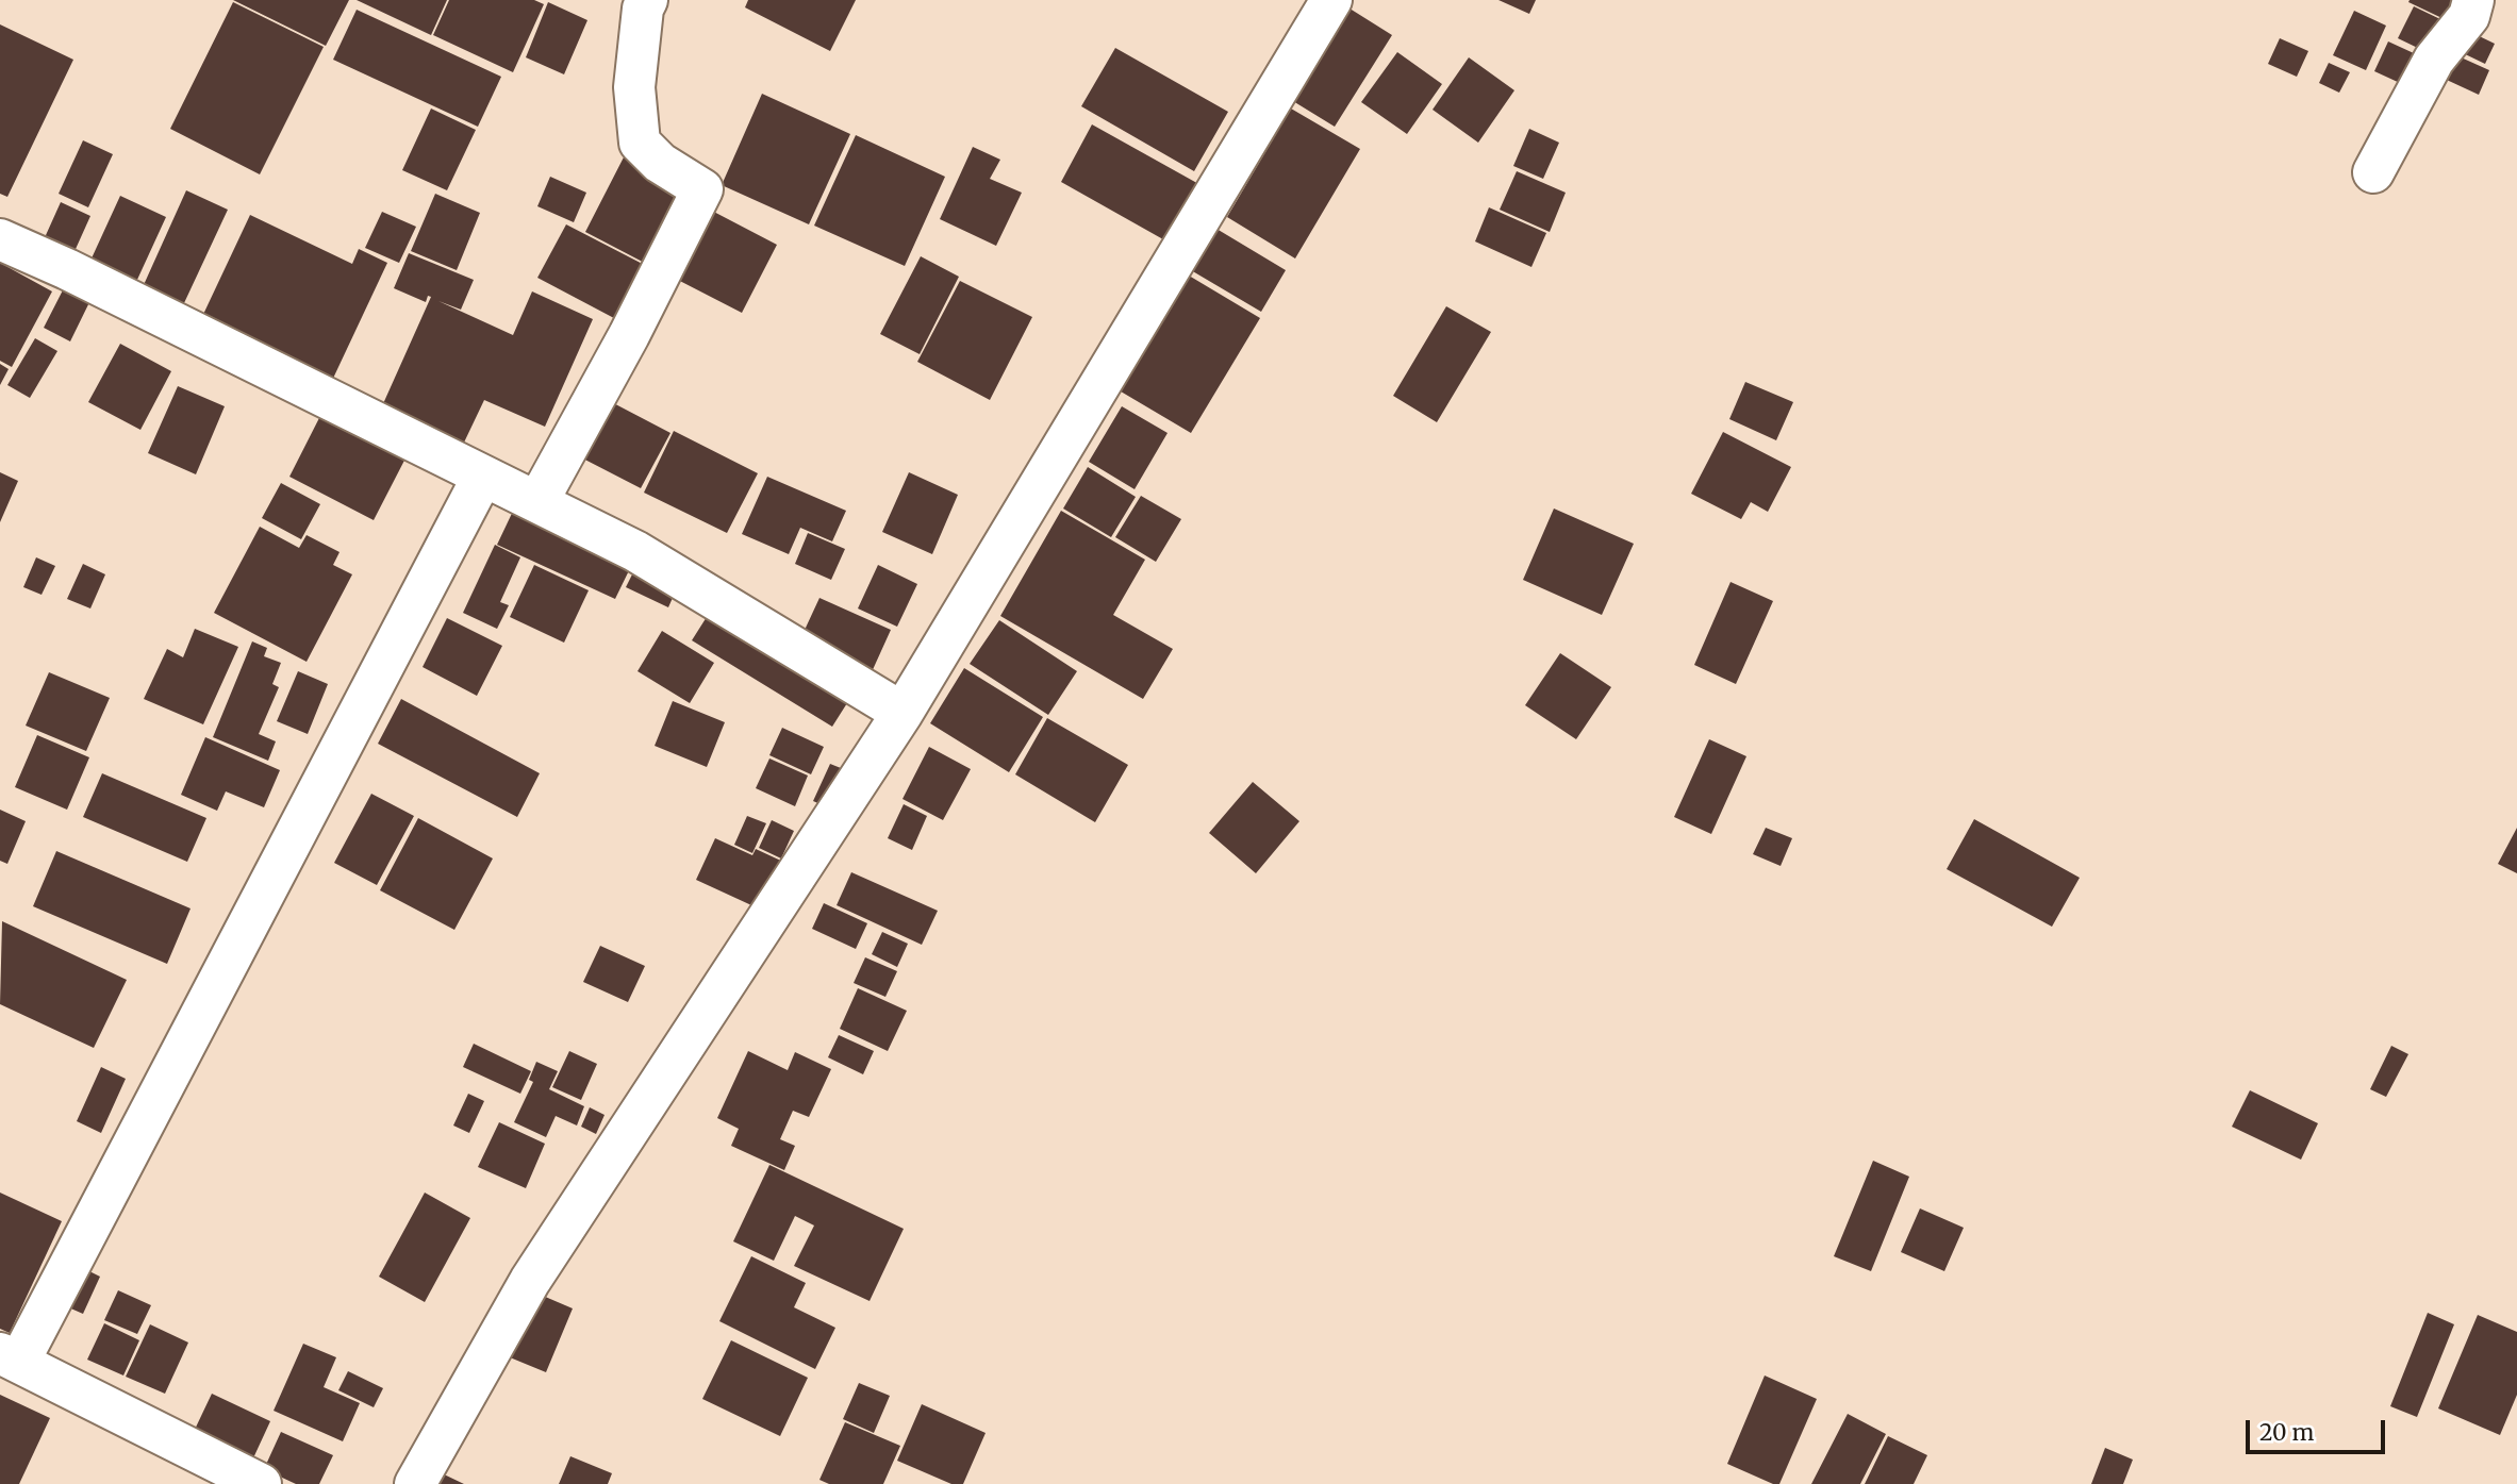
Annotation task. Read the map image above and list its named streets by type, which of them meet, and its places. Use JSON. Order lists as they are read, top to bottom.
{
  "scale_bar": "20 m"
}
